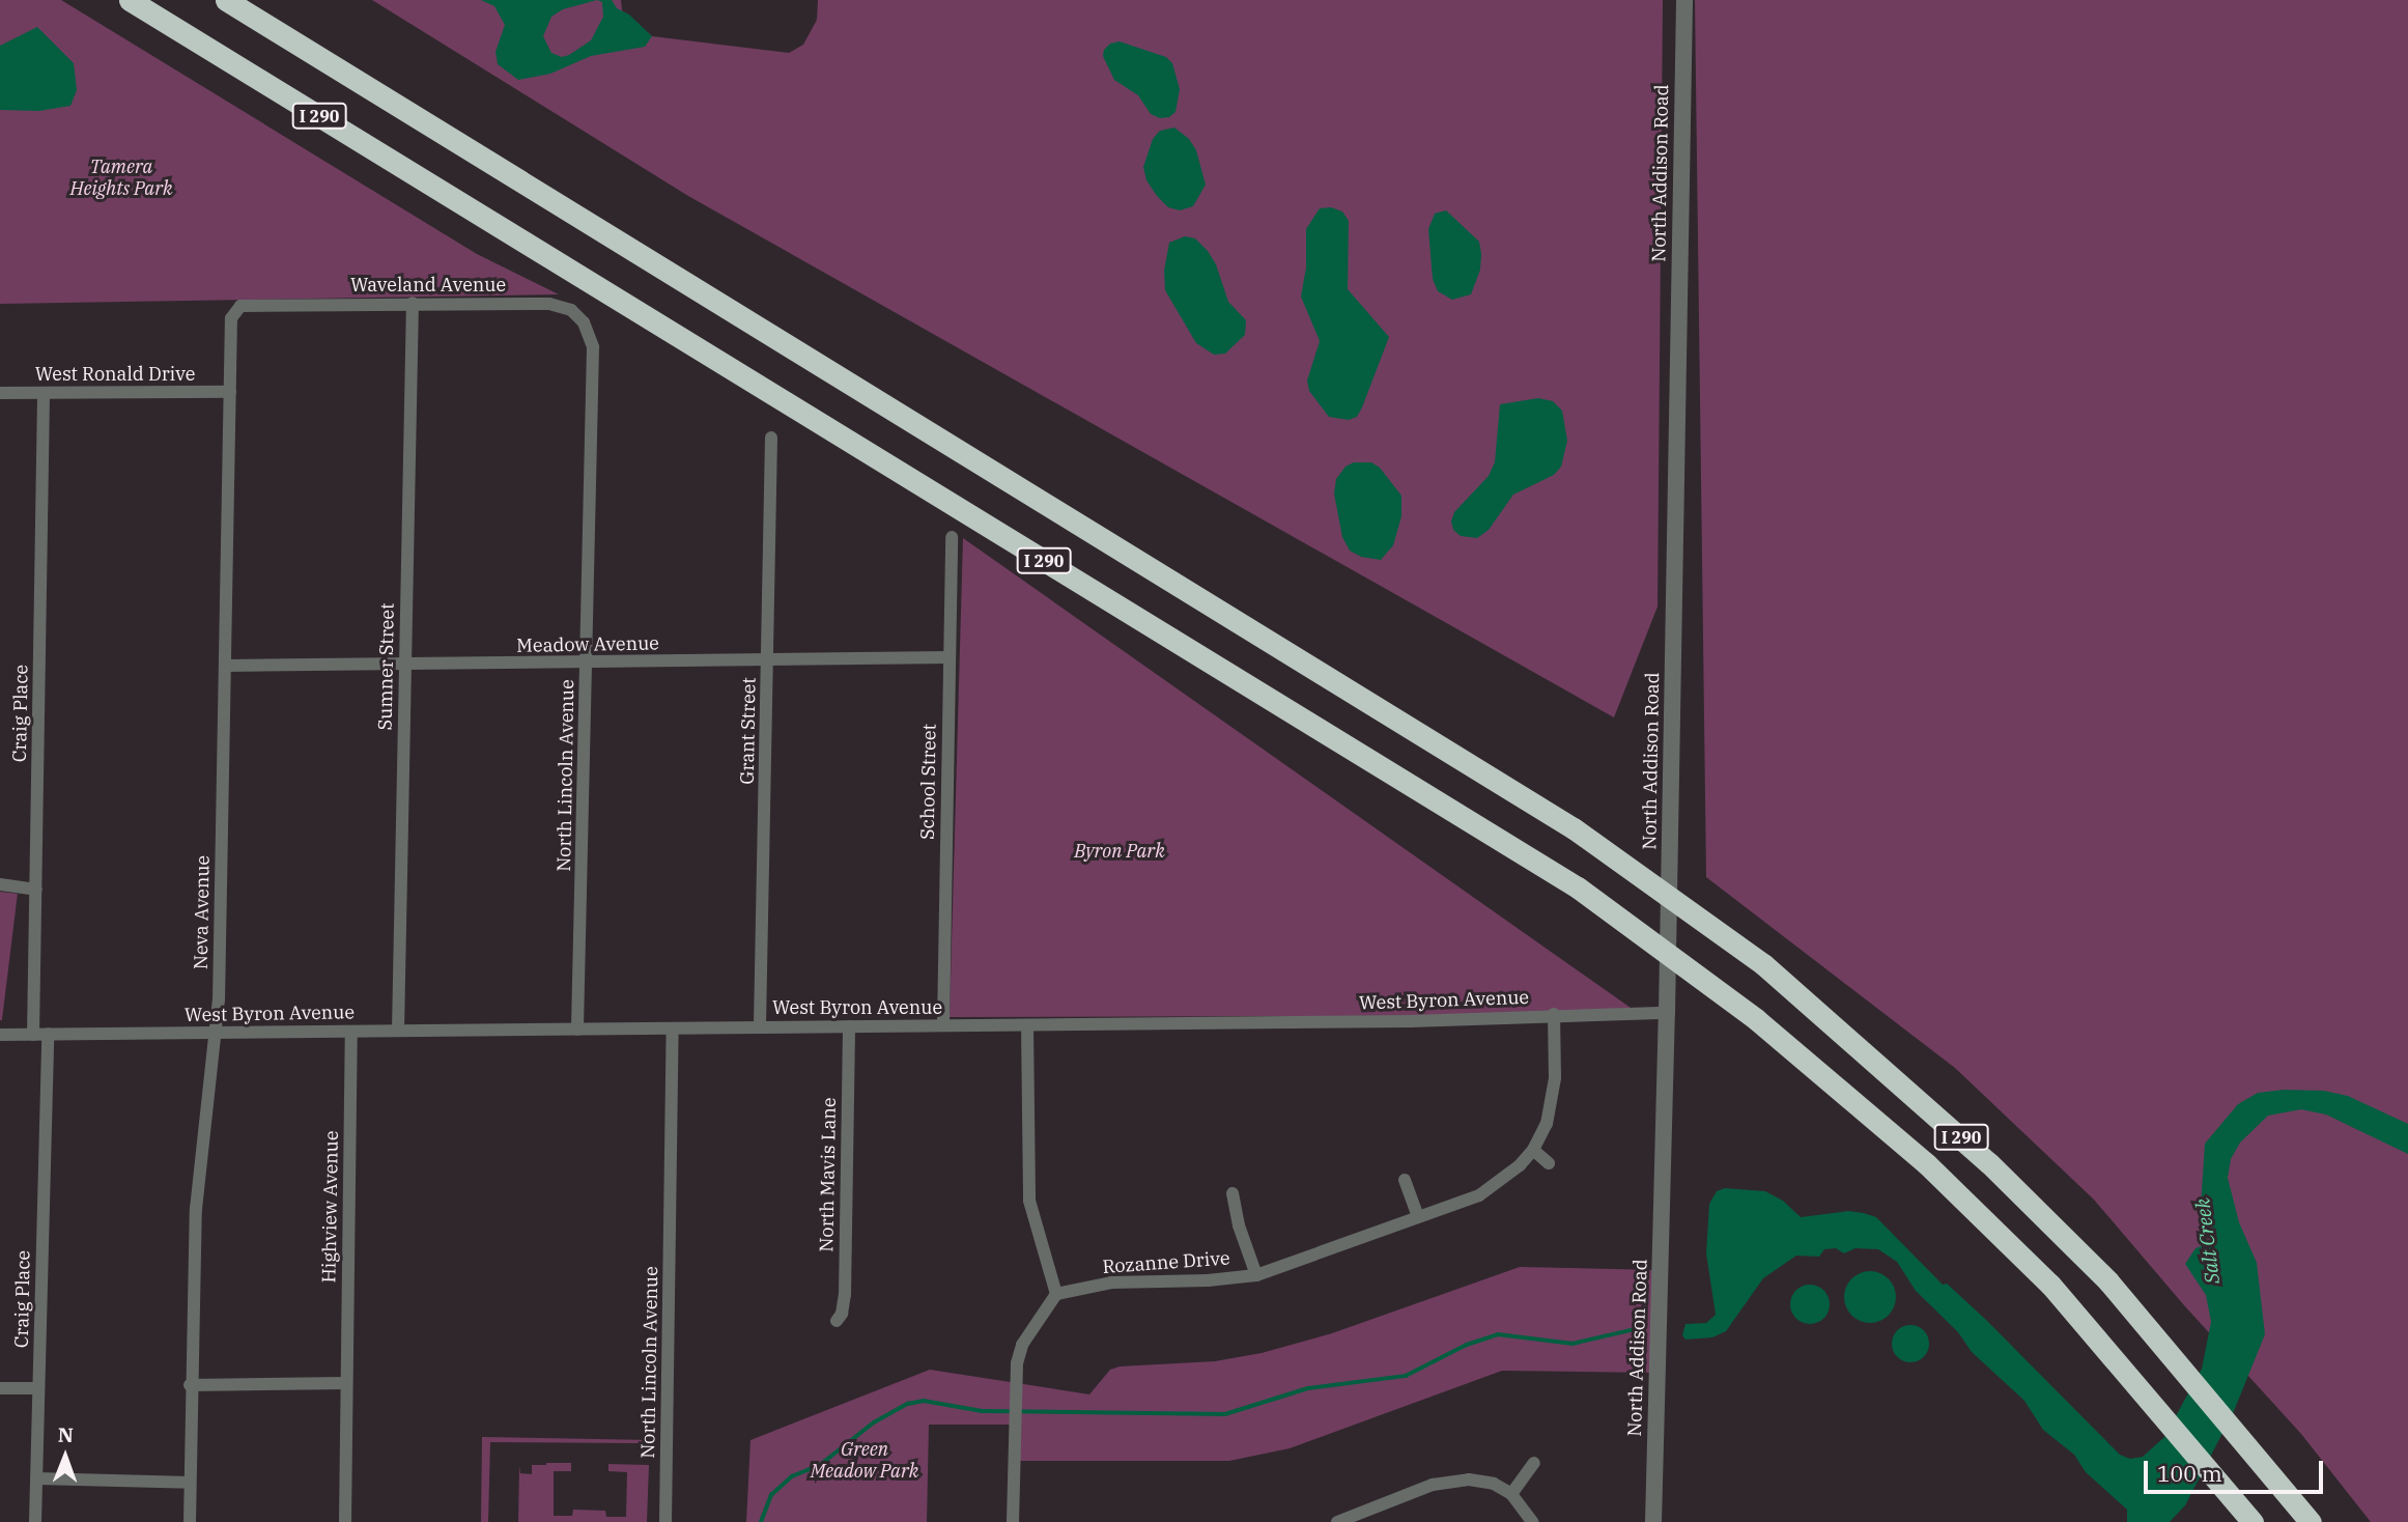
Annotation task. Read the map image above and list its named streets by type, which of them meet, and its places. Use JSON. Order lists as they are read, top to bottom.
{
  "streets": {
    "highway": ["I 290"],
    "street": [
      "North Addison Road",
      "Waveland Avenue",
      "West Ronald Drive",
      "Meadow Avenue",
      "Sumner Street",
      "Craig Place",
      "Grant Street",
      "North Lincoln Avenue",
      "School Street",
      "Neva Avenue",
      "West Byron Avenue",
      "North Mavis Lane",
      "Highview Avenue",
      "Rozanne Drive"
    ]
  },
  "crossings": [
    ["North Addison Road", "West Byron Avenue"],
    ["Waveland Avenue", "Sumner Street"],
    ["Waveland Avenue", "North Lincoln Avenue"],
    ["Waveland Avenue", "Neva Avenue"],
    ["West Ronald Drive", "Craig Place"],
    ["West Ronald Drive", "Neva Avenue"],
    ["Meadow Avenue", "Sumner Street"],
    ["Meadow Avenue", "Grant Street"],
    ["Meadow Avenue", "North Lincoln Avenue"],
    ["Meadow Avenue", "School Street"],
    ["Meadow Avenue", "Neva Avenue"],
    ["Sumner Street", "West Byron Avenue"],
    ["Craig Place", "West Byron Avenue"],
    ["Grant Street", "West Byron Avenue"],
    ["North Lincoln Avenue", "West Byron Avenue"],
    ["School Street", "West Byron Avenue"],
    ["Neva Avenue", "West Byron Avenue"],
    ["West Byron Avenue", "North Mavis Lane"],
    ["West Byron Avenue", "Highview Avenue"],
    ["West Byron Avenue", "Rozanne Drive"]
  ],
  "water": ["Salt Creek"],
  "parks": ["Tamera Heights Park", "Byron Park", "Green Meadow Park"],
  "scale_bar": "100 m",
  "north": "top"
}
